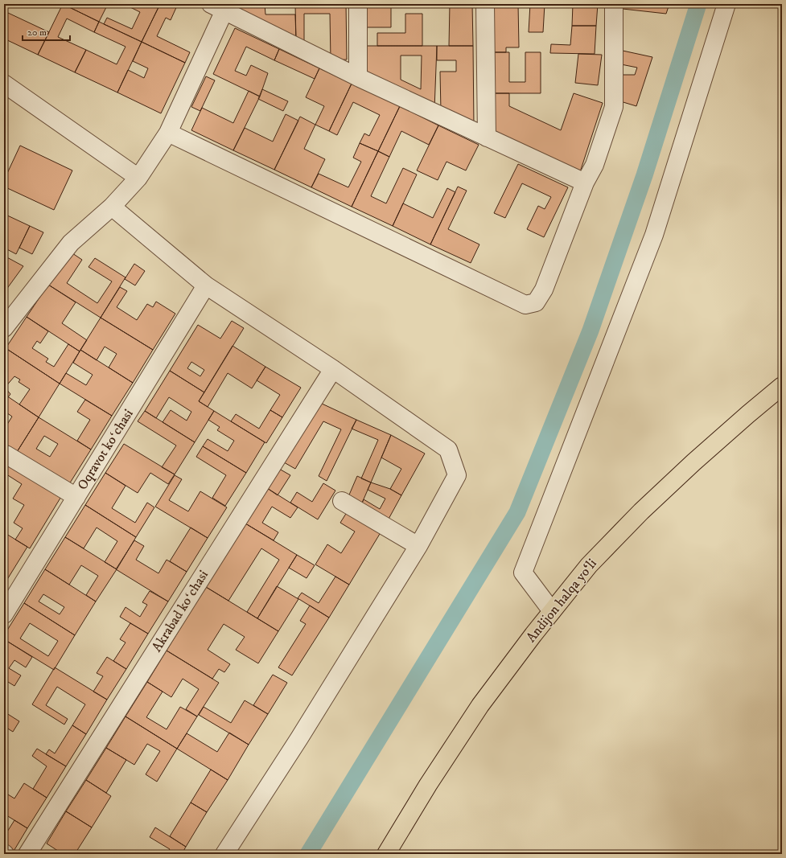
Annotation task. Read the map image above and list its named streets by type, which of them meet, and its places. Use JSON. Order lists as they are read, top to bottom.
{
  "streets": {
    "highway": ["Andijon halqa yo‘li"],
    "street": ["Oqravot koʻchasi", "Akrabad koʻchasi"]
  },
  "scale_bar": "20 m"
}
